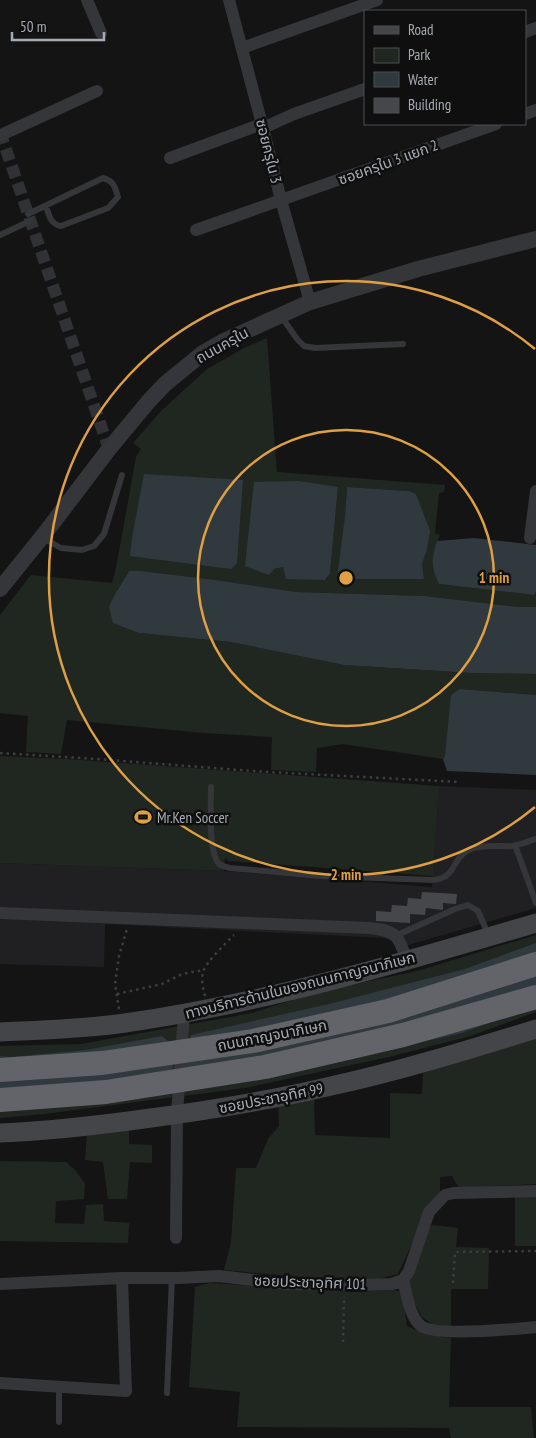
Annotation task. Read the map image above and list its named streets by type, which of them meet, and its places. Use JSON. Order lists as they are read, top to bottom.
{
  "streets": {
    "highway": ["ถนนกาญจนาภิเษก"],
    "main road": ["ทางบริการด้านในของถนนกาญจนาภิเษก", "ซอยประชาอุทิศ 99"],
    "street": [
      "ซอยครุใน 3",
      "ซอยครุใน 3 แยก 2",
      "ถนนครุใน",
      "ซอยประชาอุทิศ 101"
    ]
  },
  "crossings": [
    ["ซอยครุใน 3", "ซอยครุใน 3 แยก 2"],
    ["ซอยครุใน 3", "ถนนครุใน"]
  ],
  "places": {
    "sports": ["Mr.Ken Soccer"]
  },
  "legend": [
    "Road",
    "Park",
    "Water",
    "Building"
  ],
  "scale_bar": "50 m",
  "rings": ["1 min", "2 min"]
}
